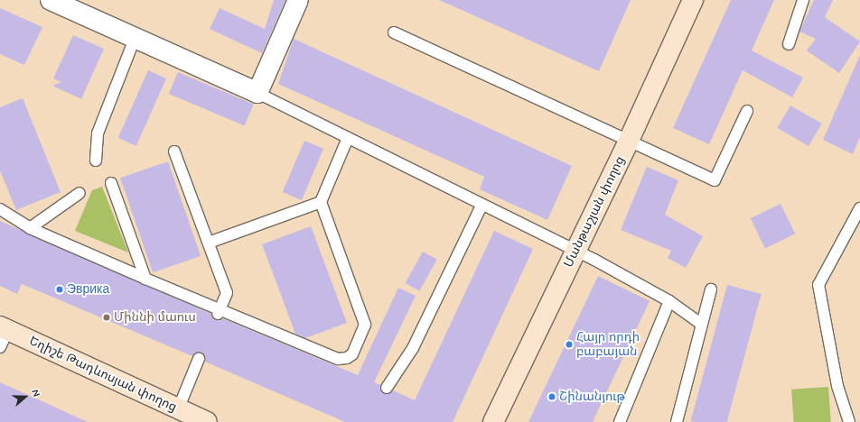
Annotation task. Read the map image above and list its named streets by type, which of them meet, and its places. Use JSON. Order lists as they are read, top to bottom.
{
  "streets": {
    "street": ["Մանթաշյան փողոց", "Եղիշե Թադևոսյան փողոց"]
  },
  "places": [
    "Эврика",
    "Միննի մաուս",
    "Հայր որդի բաբայան",
    "Շինանյութ"
  ],
  "north": "right"
}
